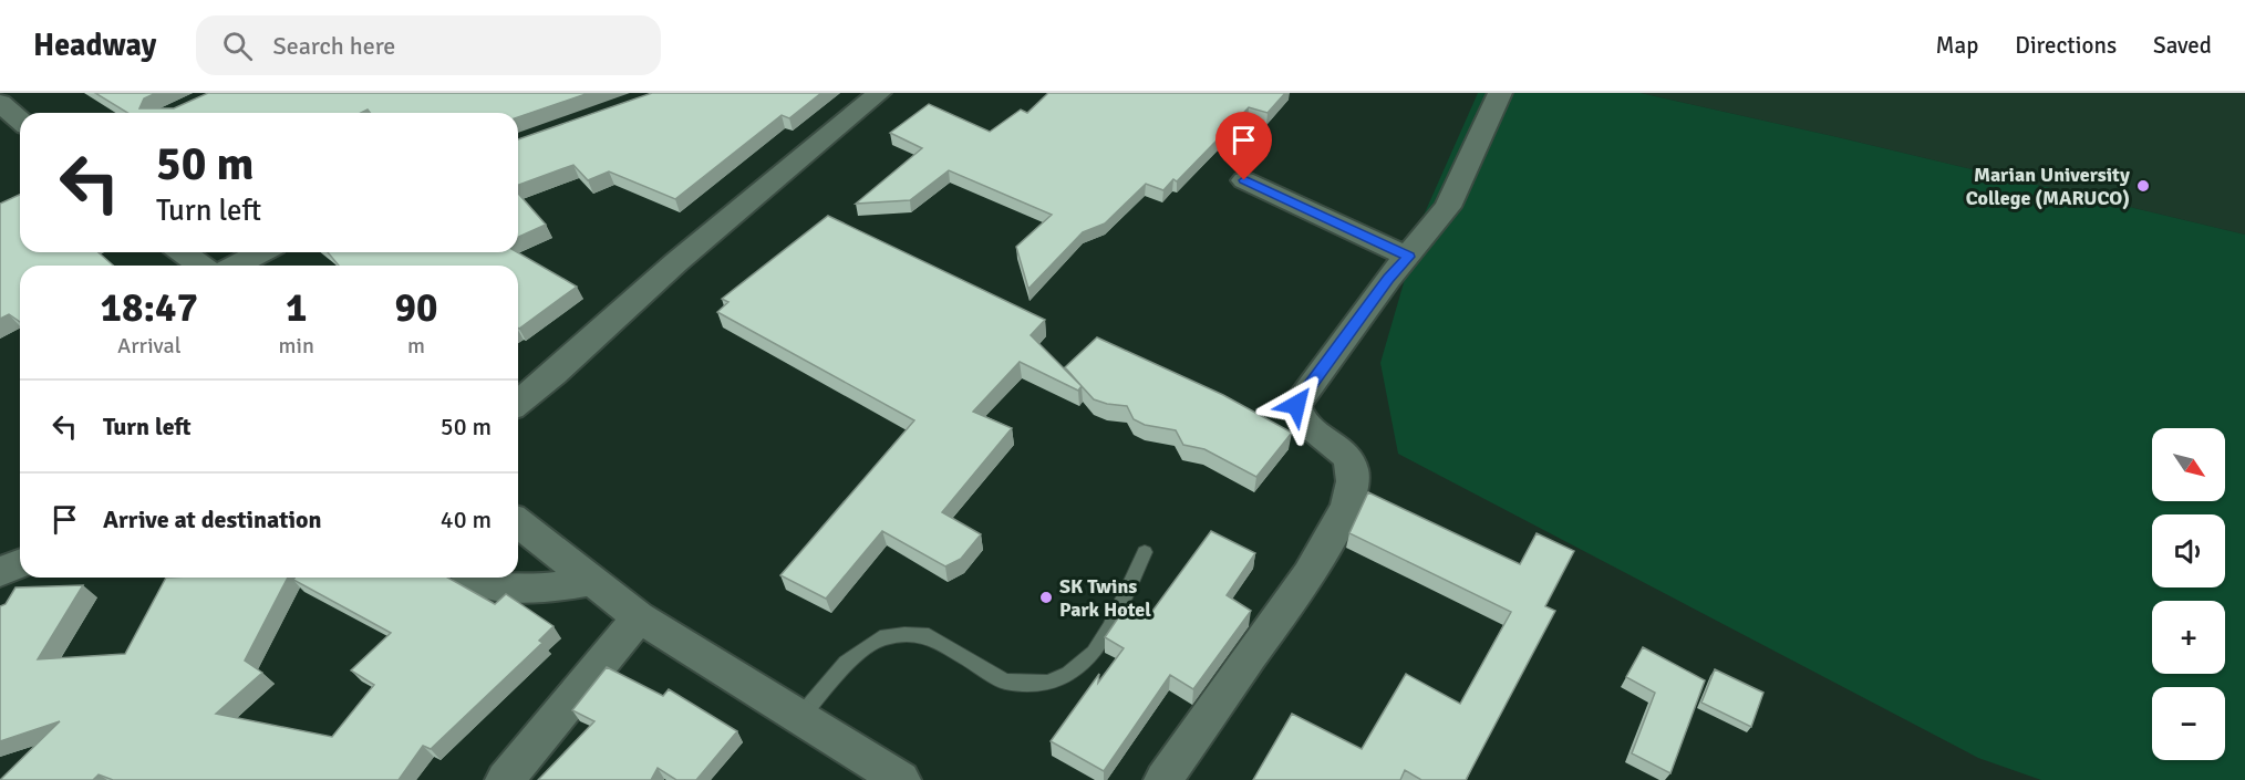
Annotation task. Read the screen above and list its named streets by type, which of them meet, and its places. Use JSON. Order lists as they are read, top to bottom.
{
  "places": ["Marian University College (MARUCO)", "SK Twins Park Hotel"],
  "north": "bottom right",
  "page": {
    "header": "Headway",
    "search": "Search here",
    "nav": ["Map", "Directions", "Saved"],
    "turn": ["50 m", "Turn left"],
    "eta": [
      "18:47",
      "Arrival",
      "1",
      "min",
      "90",
      "m"
    ],
    "list": [
      {
        "name": "Turn left",
        "value": "50 m"
      },
      {
        "name": "Arrive at destination",
        "value": "40 m"
      }
    ],
    "map_buttons": ["+", "−"]
  }
}
